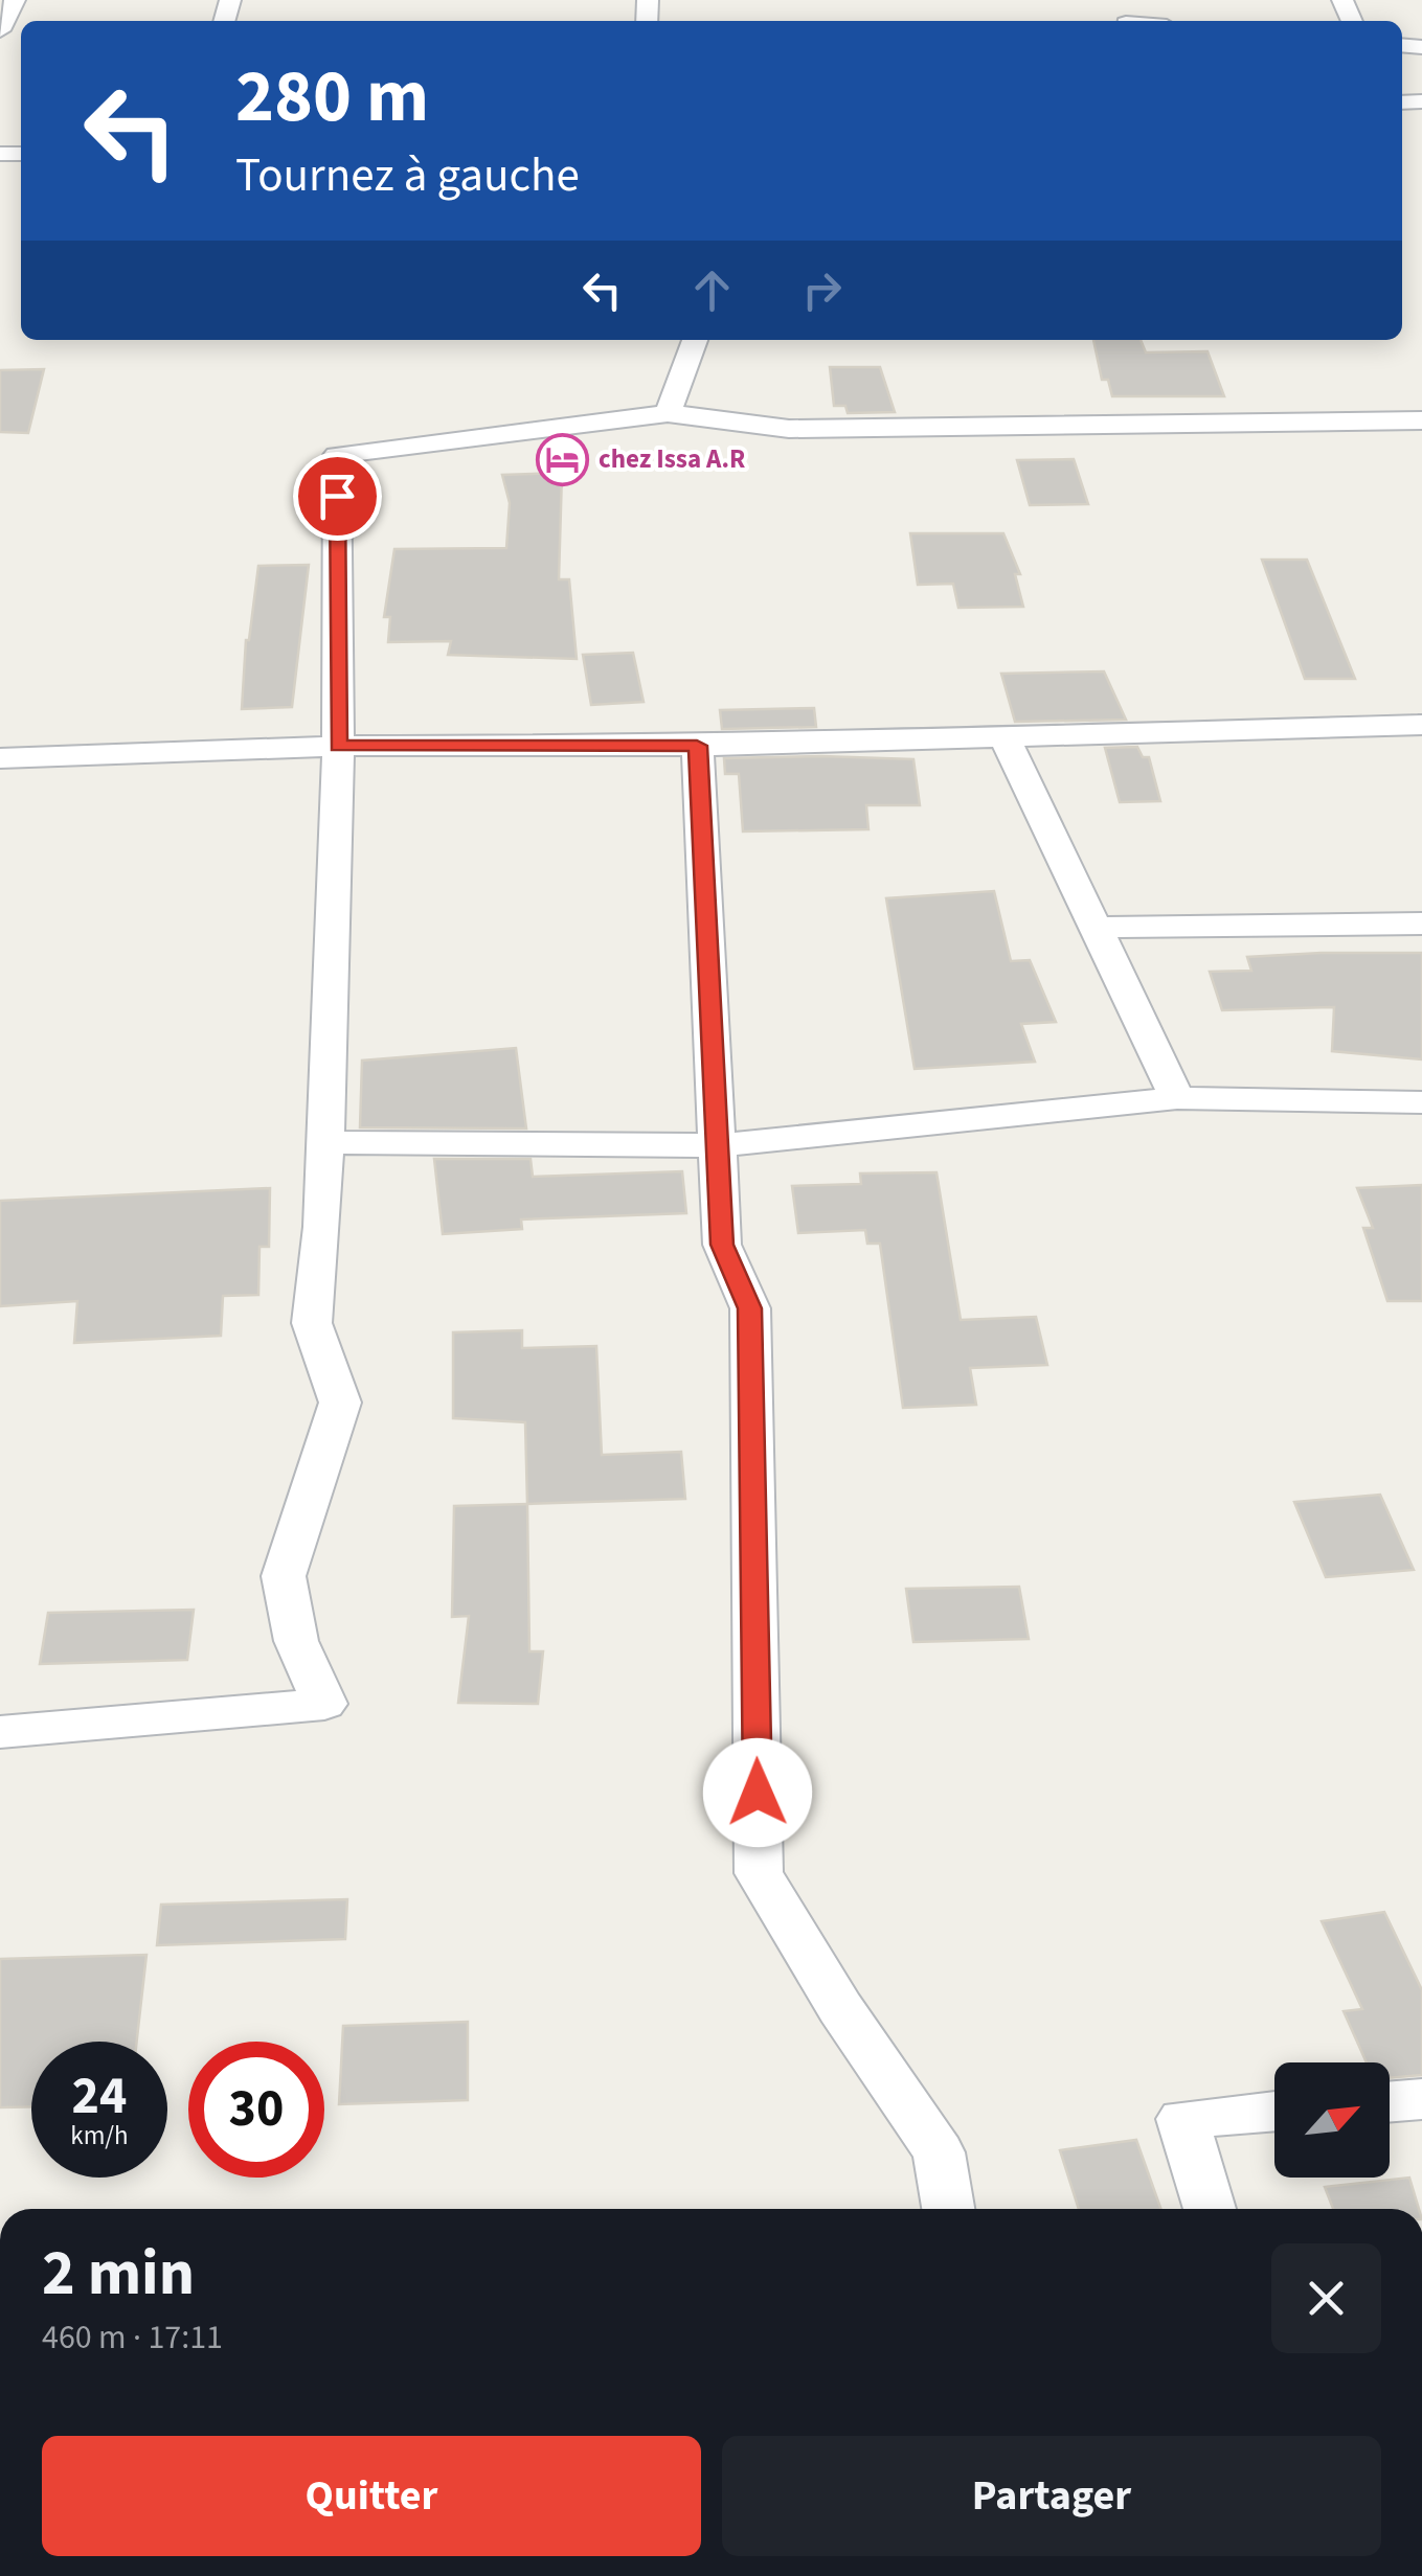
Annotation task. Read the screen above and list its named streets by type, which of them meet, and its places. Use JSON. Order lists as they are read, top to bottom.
{
  "places": {
    "hotel": ["chez Issa A.R"]
  },
  "north": "top right",
  "page": {
    "turn": ["280 m", "Tournez à gauche"],
    "speed": "24 km/h",
    "limit": "30",
    "heading": ["2 min", "460 m · 17:11"],
    "buttons": ["Quitter", "Partager"]
  }
}
